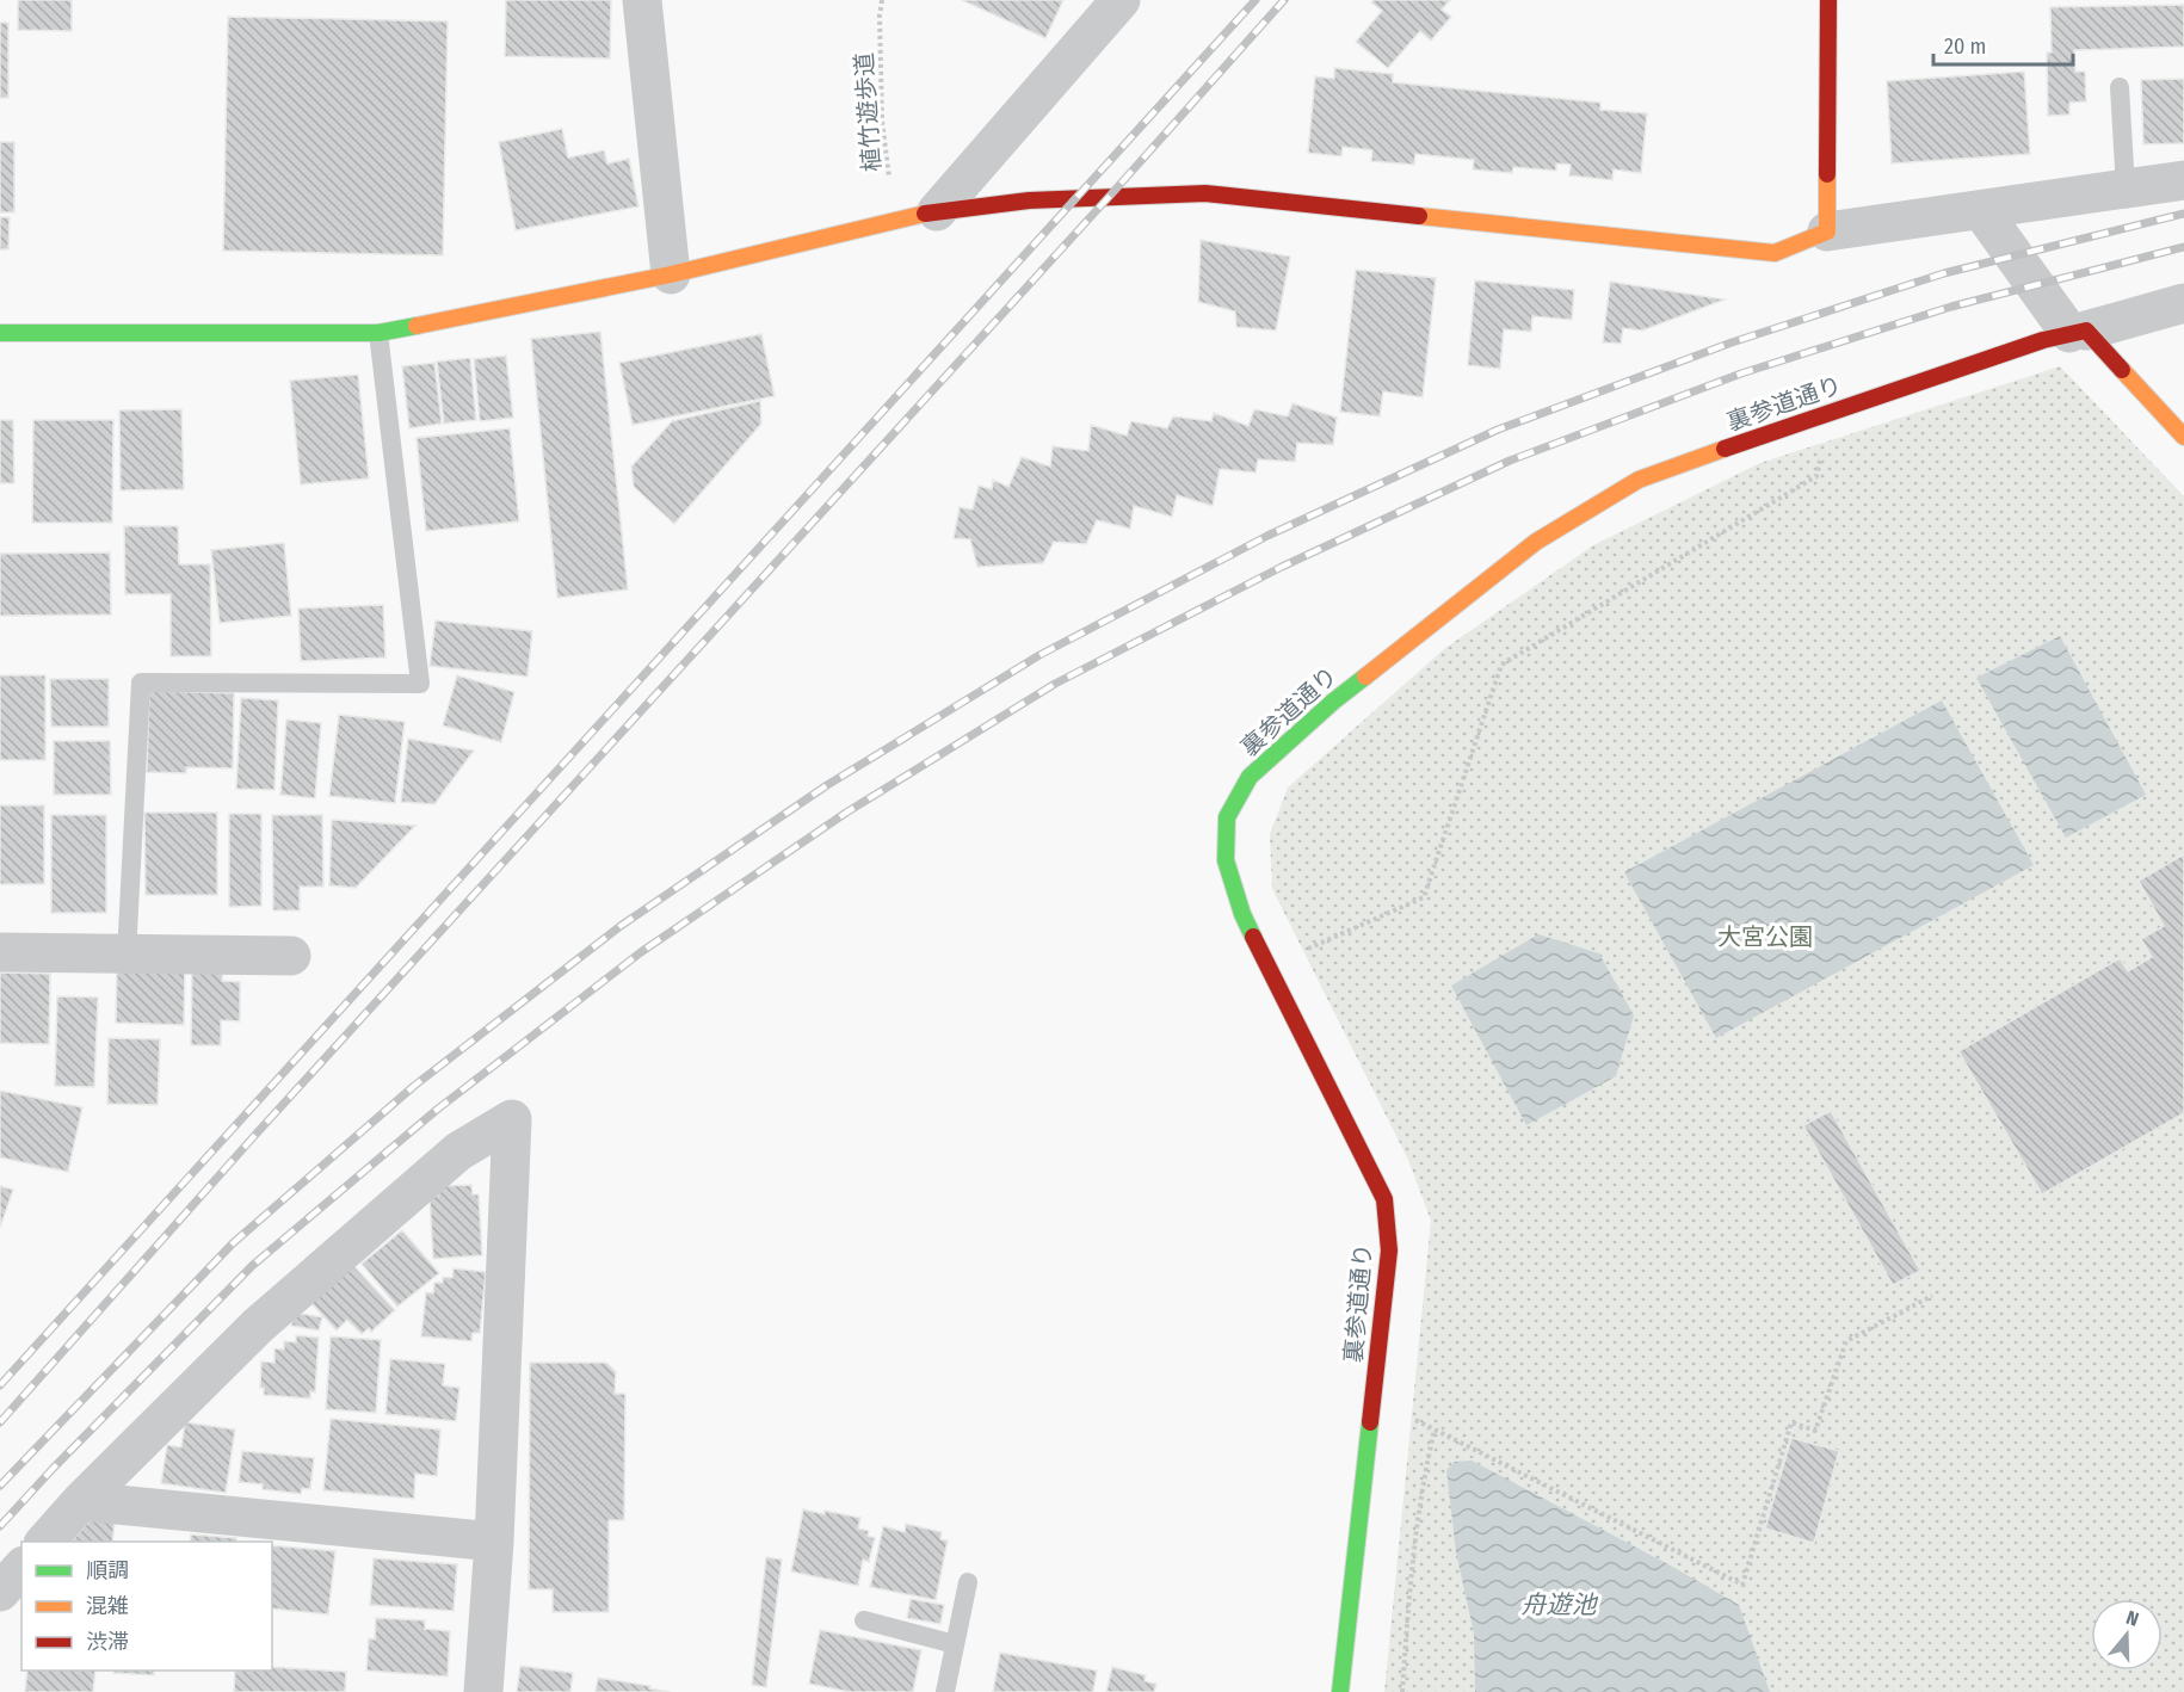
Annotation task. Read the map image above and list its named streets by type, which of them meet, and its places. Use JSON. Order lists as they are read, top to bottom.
{
  "streets": {
    "street": ["裏参道通り"],
    "path": ["植竹遊歩道"]
  },
  "water": ["舟遊池"],
  "parks": ["大宮公園"],
  "legend": ["順調", "混雑", "渋滞"],
  "scale_bar": "20 m",
  "north": "top"
}
